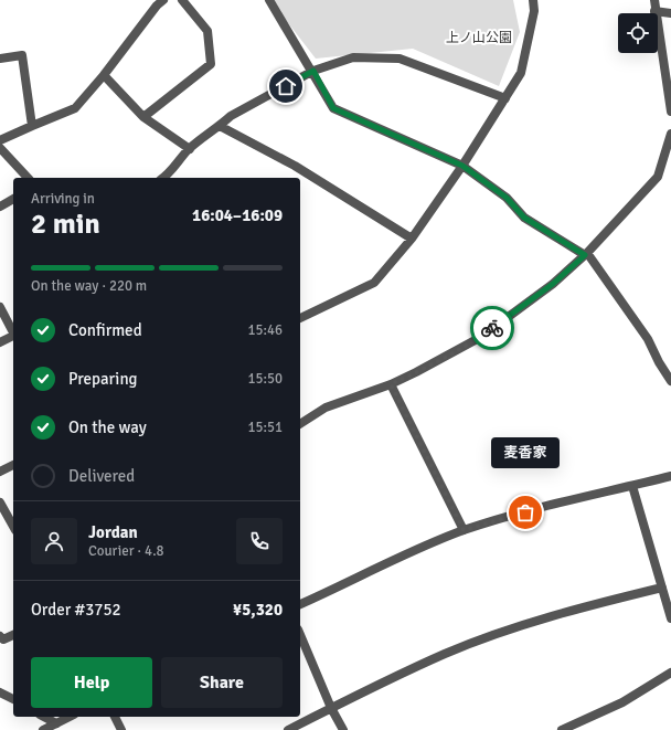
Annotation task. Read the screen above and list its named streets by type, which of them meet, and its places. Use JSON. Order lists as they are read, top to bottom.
{
  "parks": ["上ノ山公園"],
  "places": ["麦香家"],
  "page": {
    "heading": ["2 min", "Arriving in", "16:04–16:09"],
    "panel": [
      "Jordan",
      "Courier · 4.8",
      "Order #3752",
      "¥5,320"
    ],
    "bar": "On the way · 220 m",
    "list": [
      ["Confirmed", "15:46"],
      ["Preparing", "15:50"],
      ["On the way", "15:51"],
      "Delivered"
    ],
    "bubble": "麦香家",
    "buttons": ["Help", "Share"]
  }
}
